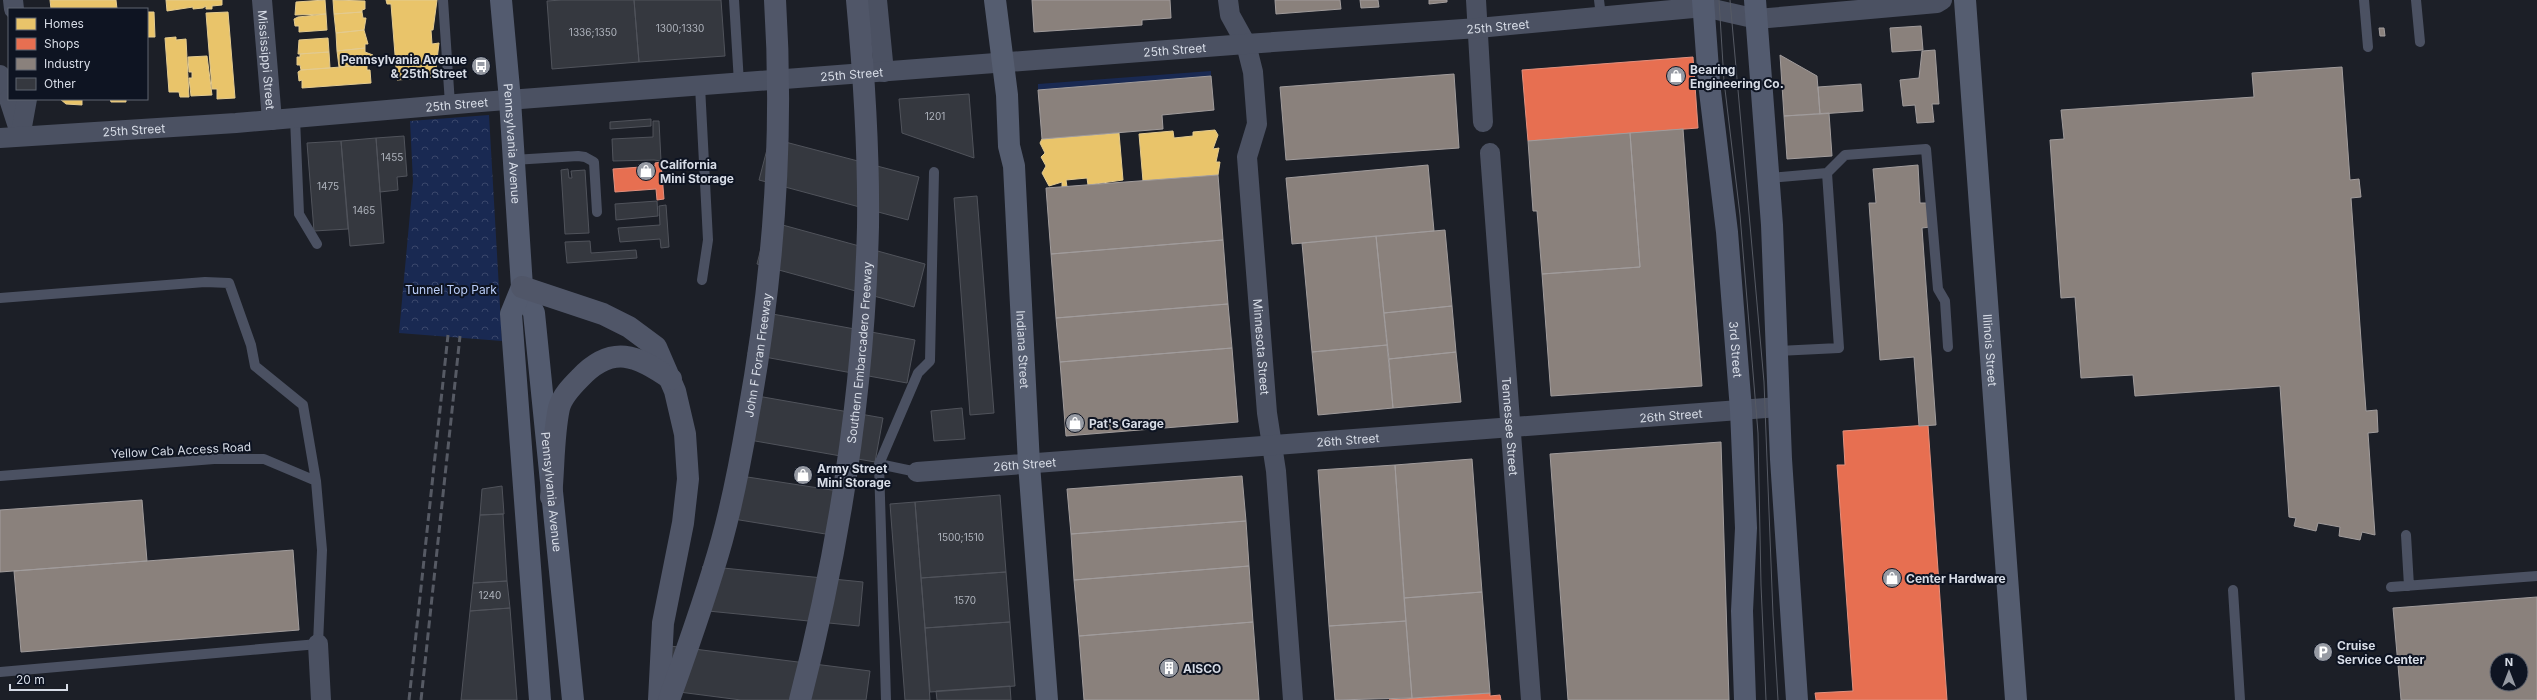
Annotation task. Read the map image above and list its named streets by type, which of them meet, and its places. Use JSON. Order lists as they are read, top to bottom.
{
  "streets": {
    "highway": ["Southern Embarcadero Freeway", "John F Foran Freeway"],
    "main road": [
      "Pennsylvania Avenue",
      "3rd Street",
      "Indiana Street",
      "Illinois Street"
    ],
    "street": [
      "25th Street",
      "Mississippi Street",
      "Minnesota Street",
      "26th Street",
      "Tennessee Street"
    ],
    "lane": ["Yellow Cab Access Road"]
  },
  "crossings": [
    ["25th Street", "Mississippi Street"],
    ["25th Street", "Pennsylvania Avenue"],
    ["25th Street", "Minnesota Street"],
    ["25th Street", "3rd Street"],
    ["25th Street", "Indiana Street"],
    ["Minnesota Street", "26th Street"],
    ["3rd Street", "26th Street"],
    ["Indiana Street", "26th Street"],
    ["26th Street", "Tennessee Street"]
  ],
  "parks": ["Tunnel Top Park"],
  "places": {
    "bus stop": ["Pennsylvania Avenue & 25th Street"],
    "shop": [
      "Bearing Engineering Co.",
      "California Mini Storage",
      "Pat's Garage",
      "Army Street Mini Storage",
      "Center Hardware"
    ],
    "parking": ["Cruise Service Center"],
    "building": ["AISCO"]
  },
  "house_numbers": [
    "1300;1330",
    "1336;1350",
    "1201",
    "1455",
    "1475",
    "1465",
    "1500;1510",
    "1240",
    "1570"
  ],
  "legend": [
    "Homes",
    "Shops",
    "Industry",
    "Other"
  ],
  "scale_bar": "20 m",
  "north": "top"
}
